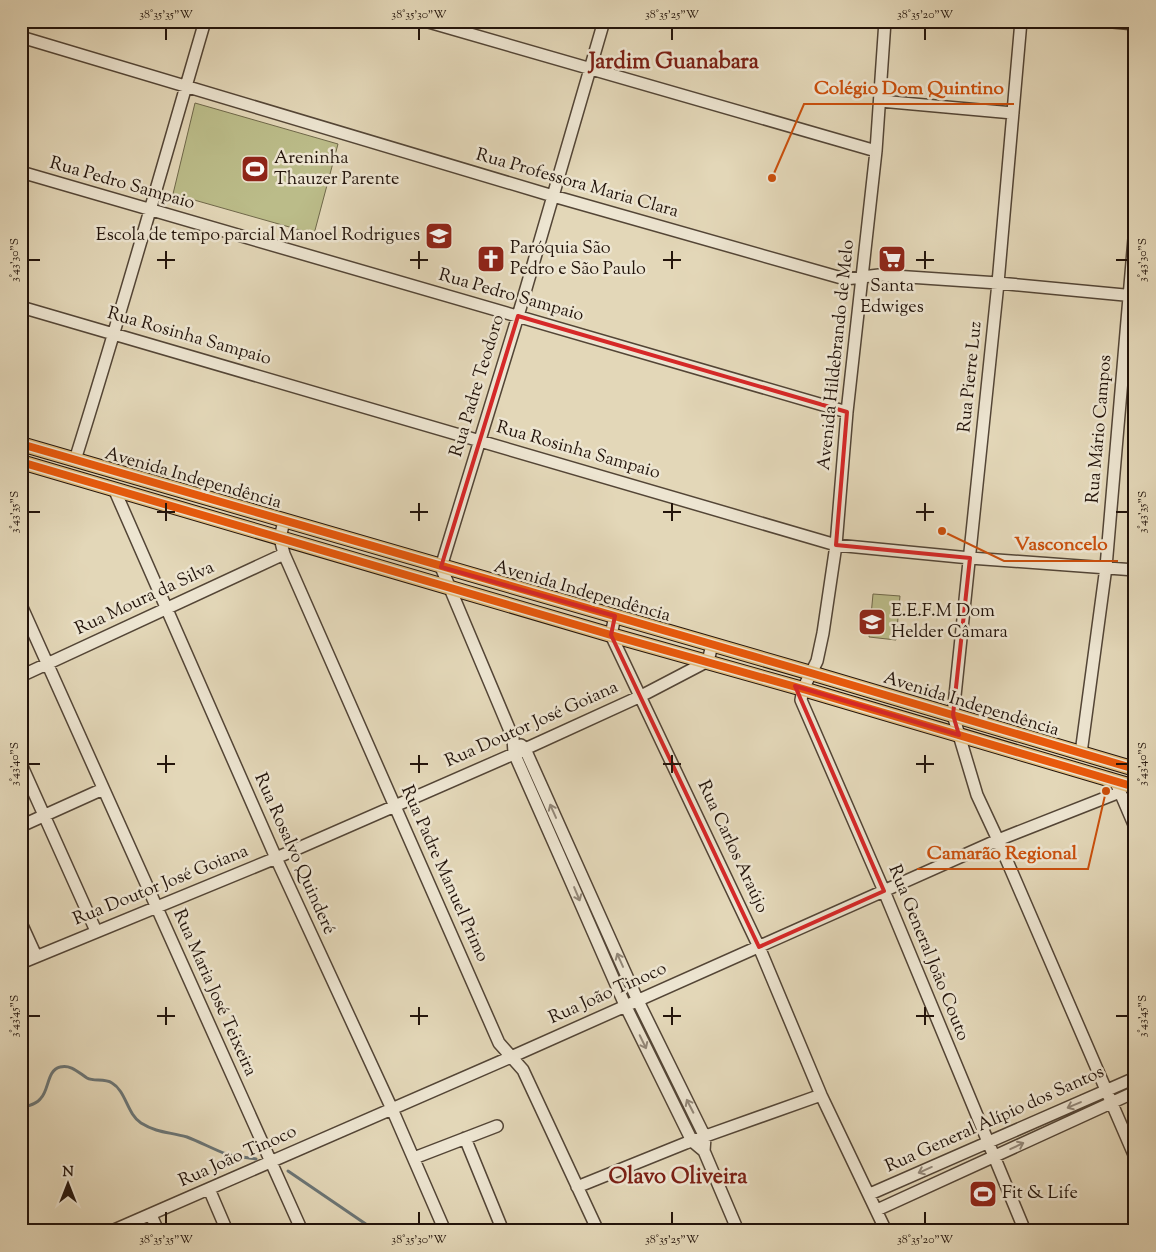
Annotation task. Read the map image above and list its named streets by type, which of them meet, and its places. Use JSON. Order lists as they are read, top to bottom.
{
  "streets": {
    "main road": ["Avenida Independência"],
    "street": [
      "Rua Pedro Sampaio",
      "Rua Professora Maria Clara",
      "Rua Rosinha Sampaio",
      "Avenida Hildebrando de Melo",
      "Rua Pierre Luz",
      "Rua Padre Teodoro",
      "Rua Mário Campos",
      "Rua Moura da Silva",
      "Rua Doutor José Goiana",
      "Rua Carlos Araújo",
      "Rua Rosalvo Quinderé",
      "Rua Padre Manuel Primo",
      "Rua General João Couto",
      "Rua Maria José Teixeira",
      "Rua João Tinoco",
      "Rua General Alípio dos Santos"
    ]
  },
  "crossings": [
    ["Rua Pedro Sampaio", "Avenida Hildebrando de Melo"],
    ["Rua Pedro Sampaio", "Rua Padre Teodoro"],
    ["Rua Professora Maria Clara", "Avenida Hildebrando de Melo"],
    ["Rua Professora Maria Clara", "Rua Pierre Luz"],
    ["Rua Professora Maria Clara", "Rua Padre Teodoro"],
    ["Rua Professora Maria Clara", "Rua Mário Campos"],
    ["Rua Rosinha Sampaio", "Avenida Hildebrando de Melo"],
    ["Rua Rosinha Sampaio", "Rua Pierre Luz"],
    ["Rua Rosinha Sampaio", "Rua Padre Teodoro"],
    ["Rua Rosinha Sampaio", "Rua Mário Campos"],
    ["Avenida Hildebrando de Melo", "Avenida Independência"],
    ["Avenida Hildebrando de Melo", "Rua General João Couto"],
    ["Rua Pierre Luz", "Avenida Independência"],
    ["Rua Pierre Luz", "Rua João Tinoco"],
    ["Rua Pierre Luz", "Rua General Alípio dos Santos"],
    ["Rua Padre Teodoro", "Avenida Independência"],
    ["Rua Mário Campos", "Avenida Independência"],
    ["Avenida Independência", "Rua Doutor José Goiana"],
    ["Avenida Independência", "Rua Carlos Araújo"],
    ["Avenida Independência", "Rua Rosalvo Quinderé"],
    ["Avenida Independência", "Rua Padre Manuel Primo"],
    ["Avenida Independência", "Rua General João Couto"],
    ["Avenida Independência", "Rua João Tinoco"],
    ["Rua Moura da Silva", "Rua Rosalvo Quinderé"],
    ["Rua Moura da Silva", "Rua Padre Manuel Primo"],
    ["Rua Moura da Silva", "Rua Maria José Teixeira"],
    ["Rua Doutor José Goiana", "Rua Carlos Araújo"],
    ["Rua Doutor José Goiana", "Rua Rosalvo Quinderé"],
    ["Rua Doutor José Goiana", "Rua Padre Manuel Primo"],
    ["Rua Doutor José Goiana", "Rua Maria José Teixeira"],
    ["Rua Carlos Araújo", "Rua João Tinoco"],
    ["Rua Carlos Araújo", "Rua General Alípio dos Santos"],
    ["Rua Rosalvo Quinderé", "Rua João Tinoco"],
    ["Rua Padre Manuel Primo", "Rua João Tinoco"],
    ["Rua General João Couto", "Rua João Tinoco"],
    ["Rua General João Couto", "Rua General Alípio dos Santos"],
    ["Rua Maria José Teixeira", "Rua João Tinoco"]
  ],
  "districts": ["Jardim Guanabara", "Olavo Oliveira"],
  "places": {
    "sports": ["Areninha Thauzer Parente", "Fit & Life"],
    "other": ["Colégio Dom Quintino", "Vasconcelo", "Camarão Regional"],
    "school or university": ["Escola de tempo parcial Manoel Rodrigues", "E.E.F.M Dom Helder Câmara"],
    "church": ["Paróquia São Pedro e São Paulo"],
    "supermarket": ["Santa Edwiges"]
  },
  "north": "top",
  "coordinates": [
    "38°35'35\"W",
    "38°35'30\"W",
    "38°35'25\"W",
    "38°35'20\"W",
    "3°43'30\"S",
    "3°43'35\"S",
    "3°43'40\"S",
    "3°43'45\"S"
  ]
}
